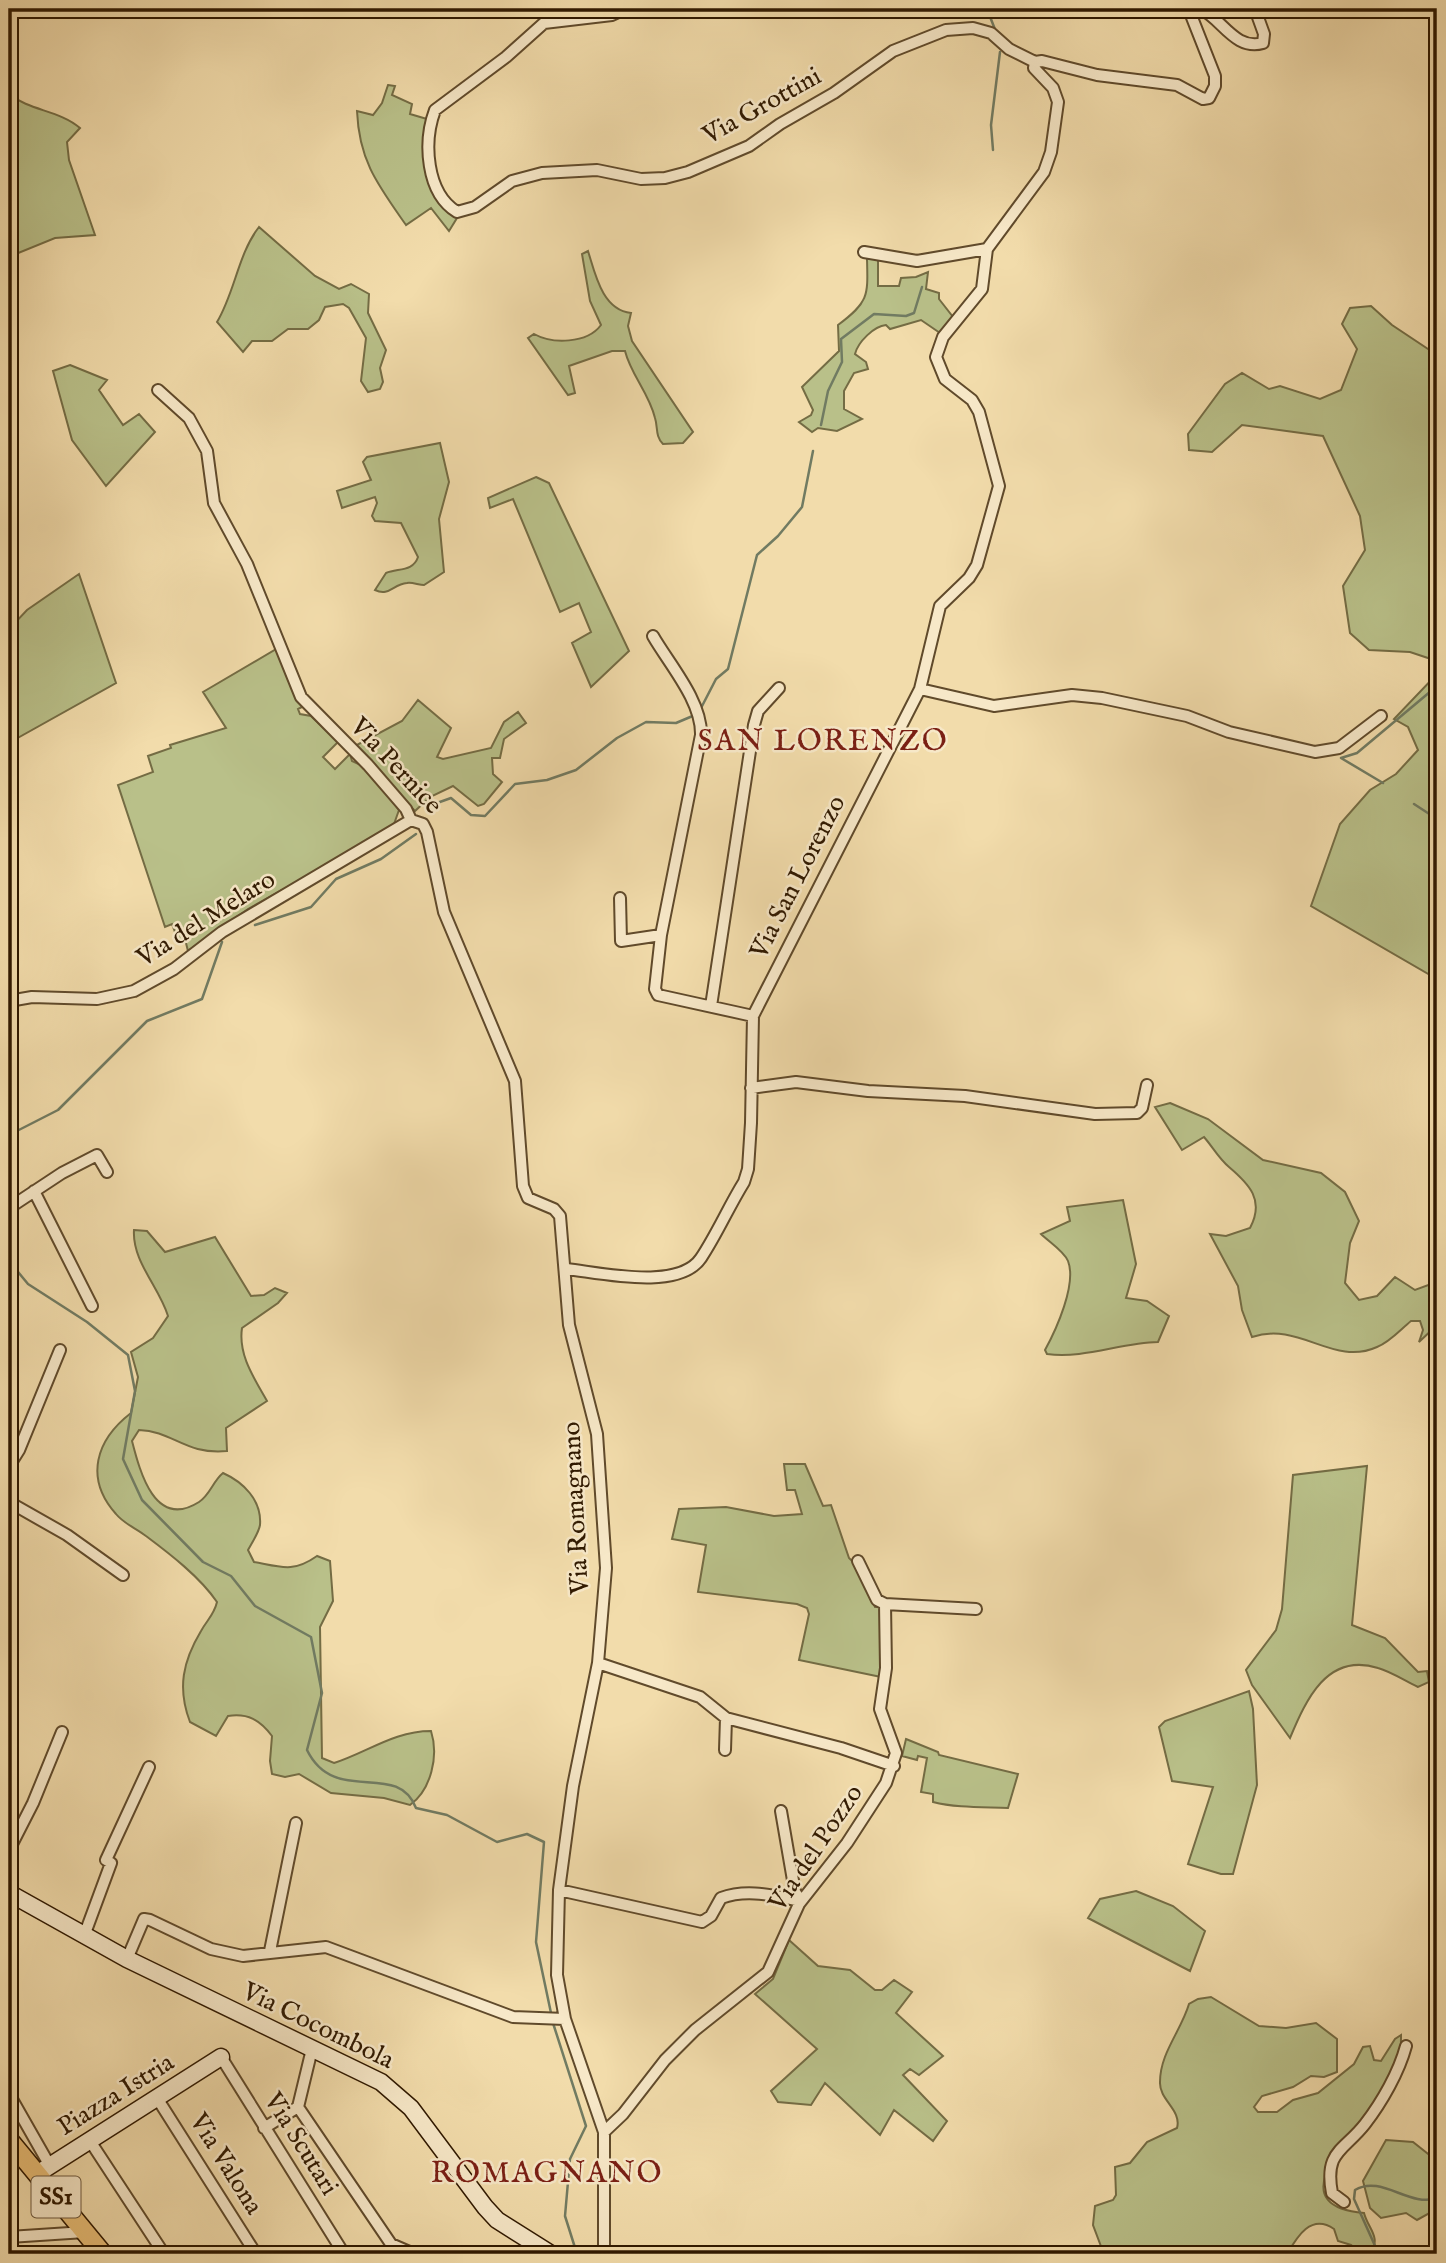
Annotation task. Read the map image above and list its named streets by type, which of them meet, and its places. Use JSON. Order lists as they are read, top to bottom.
{
  "streets": {
    "main road": ["SS1"],
    "street": [
      "Via Grottini",
      "Via Pernice",
      "Via San Lorenzo",
      "Via del Melaro",
      "Via Romagnano",
      "Via del Pozzo",
      "Via Cocombola",
      "Piazza Istria",
      "Via Scutari",
      "Via Valona"
    ]
  },
  "crossings": [
    ["Via Grottini", "Via San Lorenzo"],
    ["Via Pernice", "Via San Lorenzo"],
    ["Via Pernice", "Via del Melaro"],
    ["Via Pernice", "Via Romagnano"],
    ["Via San Lorenzo", "Via Romagnano"],
    ["Via Romagnano", "Via del Pozzo"],
    ["Via Romagnano", "Via Cocombola"],
    ["Piazza Istria", "Via Scutari"],
    ["Piazza Istria", "Via Valona"],
    ["Piazza Istria", "SS1"]
  ],
  "districts": ["SAN LORENZO", "ROMAGNANO"]
}
